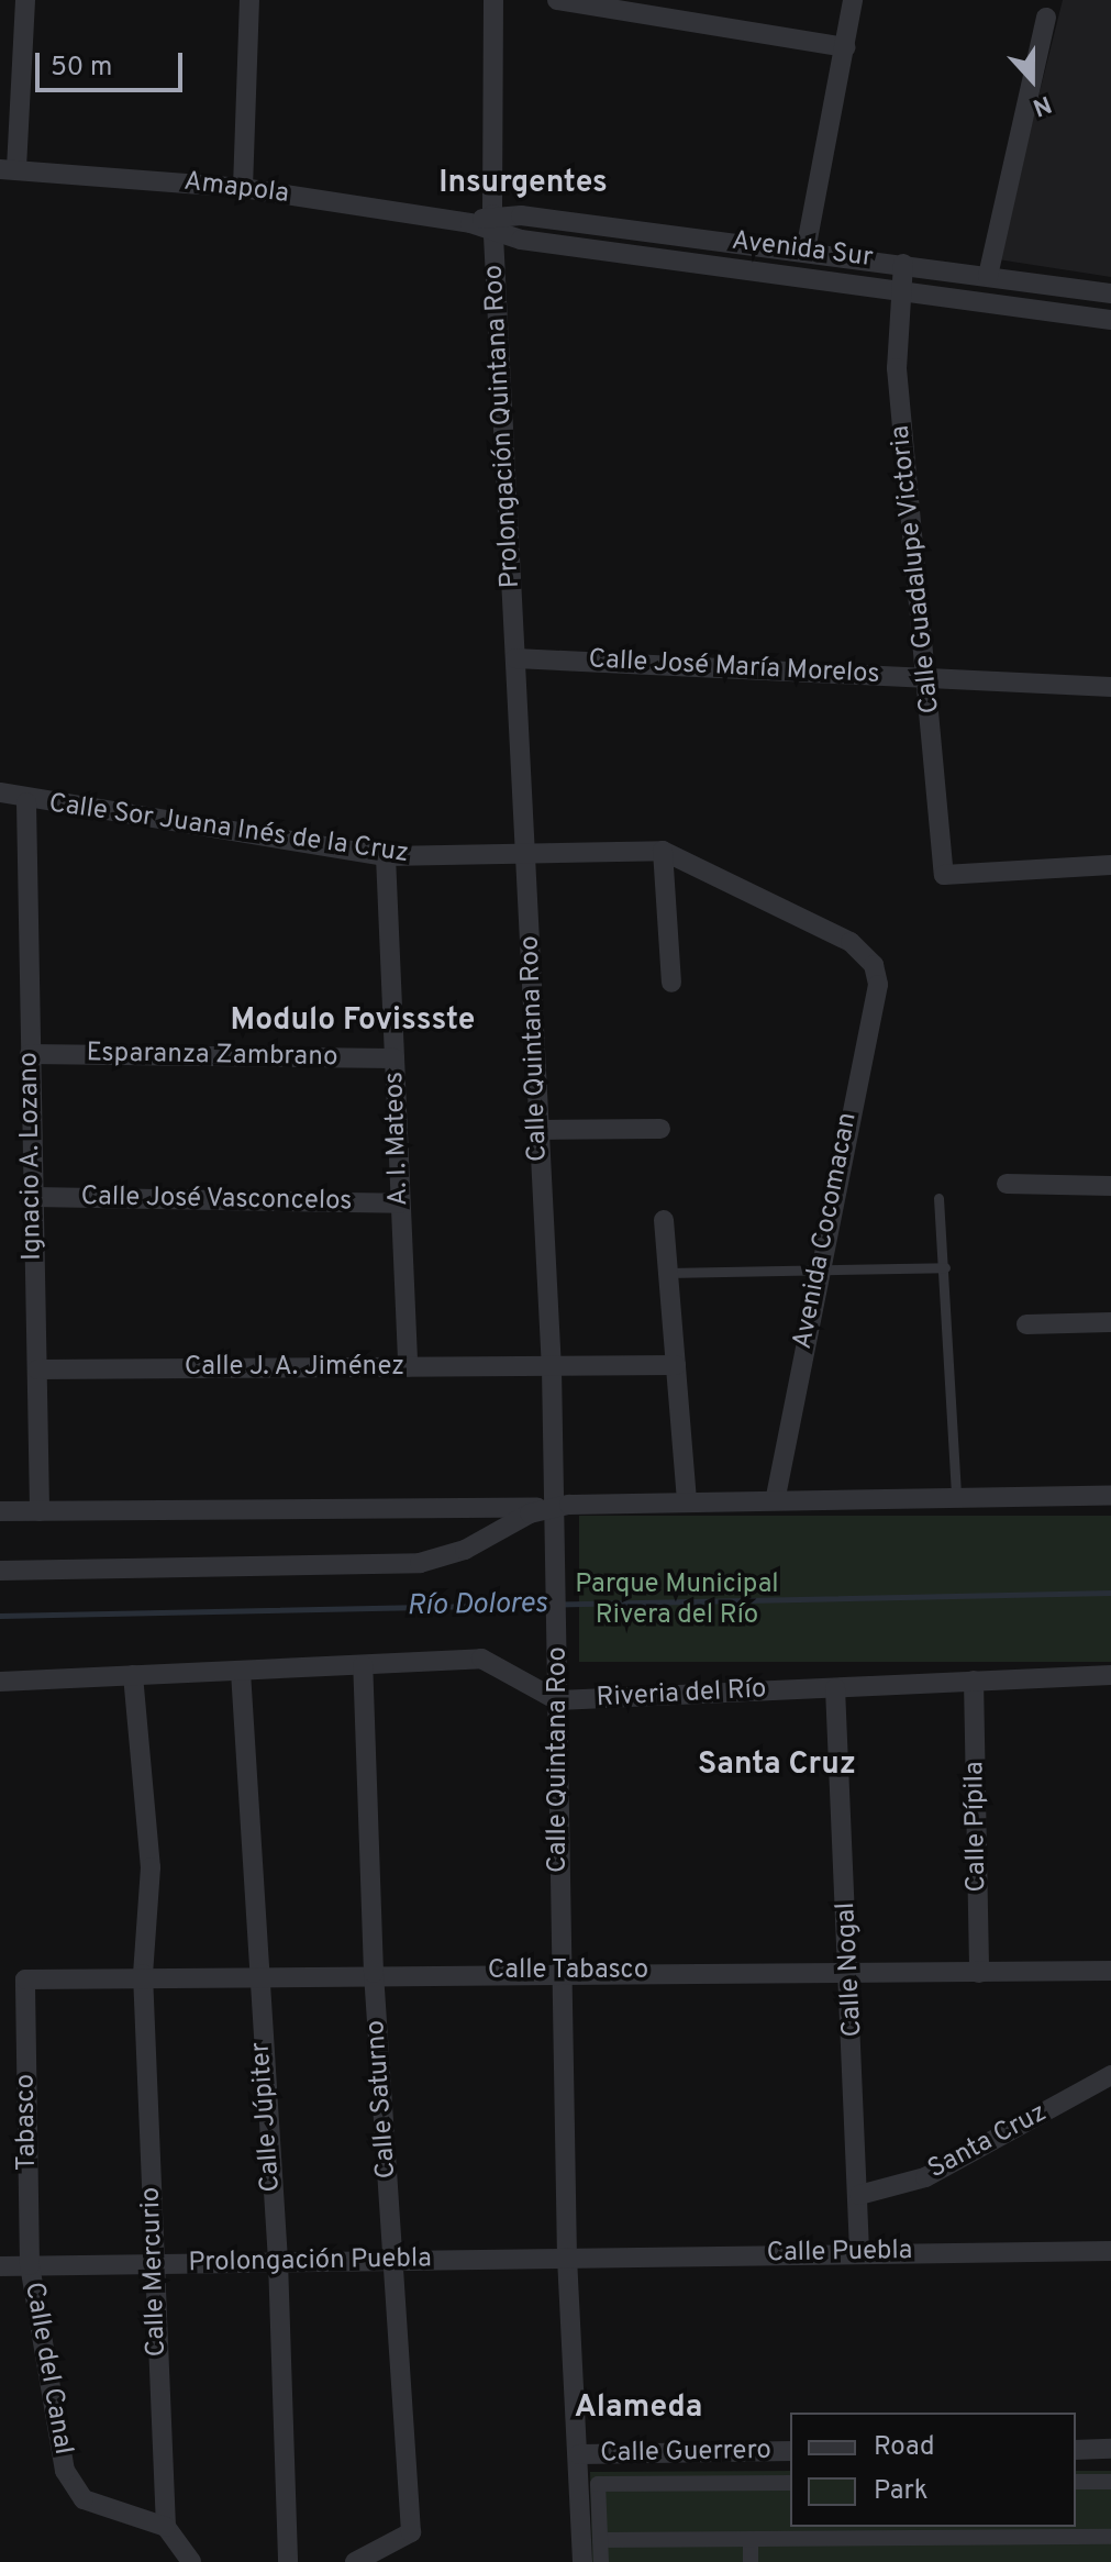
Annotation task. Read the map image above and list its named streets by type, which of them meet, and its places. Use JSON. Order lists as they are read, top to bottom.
{
  "streets": {
    "street": [
      "Amapola",
      "Avenida Sur",
      "Prolongación Quintana Roo",
      "Calle Guadalupe Victoria",
      "Calle José María Morelos",
      "Calle Sor Juana Inés de la Cruz",
      "Calle Quintana Roo",
      "Esparanza Zambrano",
      "A. I. Mateos",
      "Ignacio A. Lozano",
      "Calle José Vasconcelos",
      "Avenida Cocomacan",
      "Calle J. A. Jiménez",
      "Riveria del Río",
      "Calle Pípila",
      "Calle Nogal",
      "Calle Tabasco",
      "Calle Saturno",
      "Calle Júpiter",
      "Tabasco",
      "Santa Cruz",
      "Calle Puebla",
      "Prolongación Puebla",
      "Calle Mercurio",
      "Calle del Canal",
      "Calle Guerrero"
    ]
  },
  "crossings": [
    ["Amapola", "Avenida Sur"],
    ["Amapola", "Prolongación Quintana Roo"],
    ["Avenida Sur", "Prolongación Quintana Roo"],
    ["Avenida Sur", "Calle Guadalupe Victoria"],
    ["Prolongación Quintana Roo", "Calle José María Morelos"],
    ["Prolongación Quintana Roo", "Calle Sor Juana Inés de la Cruz"],
    ["Prolongación Quintana Roo", "Calle Quintana Roo"],
    ["Calle Guadalupe Victoria", "Calle José María Morelos"],
    ["Calle Sor Juana Inés de la Cruz", "Calle Quintana Roo"],
    ["Calle Sor Juana Inés de la Cruz", "A. I. Mateos"],
    ["Calle Sor Juana Inés de la Cruz", "Ignacio A. Lozano"],
    ["Calle Sor Juana Inés de la Cruz", "Avenida Cocomacan"],
    ["Calle Quintana Roo", "Calle J. A. Jiménez"],
    ["Calle Quintana Roo", "Riveria del Río"],
    ["Calle Quintana Roo", "Calle Tabasco"],
    ["Calle Quintana Roo", "Calle Puebla"],
    ["Calle Quintana Roo", "Prolongación Puebla"],
    ["Calle Quintana Roo", "Calle Guerrero"],
    ["Esparanza Zambrano", "A. I. Mateos"],
    ["Esparanza Zambrano", "Ignacio A. Lozano"],
    ["A. I. Mateos", "Calle José Vasconcelos"],
    ["A. I. Mateos", "Calle J. A. Jiménez"],
    ["Ignacio A. Lozano", "Calle José Vasconcelos"],
    ["Ignacio A. Lozano", "Calle J. A. Jiménez"],
    ["Riveria del Río", "Calle Pípila"],
    ["Riveria del Río", "Calle Nogal"],
    ["Riveria del Río", "Calle Saturno"],
    ["Riveria del Río", "Calle Júpiter"],
    ["Riveria del Río", "Calle Mercurio"],
    ["Calle Pípila", "Calle Tabasco"],
    ["Calle Nogal", "Calle Tabasco"],
    ["Calle Nogal", "Santa Cruz"],
    ["Calle Nogal", "Calle Puebla"],
    ["Calle Tabasco", "Calle Saturno"],
    ["Calle Tabasco", "Calle Júpiter"],
    ["Calle Tabasco", "Tabasco"],
    ["Calle Tabasco", "Calle Mercurio"],
    ["Calle Saturno", "Prolongación Puebla"],
    ["Calle Júpiter", "Prolongación Puebla"],
    ["Tabasco", "Prolongación Puebla"],
    ["Tabasco", "Calle del Canal"],
    ["Calle Puebla", "Prolongación Puebla"],
    ["Prolongación Puebla", "Calle Mercurio"],
    ["Prolongación Puebla", "Calle del Canal"],
    ["Calle Mercurio", "Calle del Canal"]
  ],
  "districts": [
    "Insurgentes",
    "Modulo Fovissste",
    "Santa Cruz",
    "Alameda"
  ],
  "water": ["Río Dolores"],
  "parks": ["Parque Municipal Rivera del Río"],
  "legend": ["Road", "Park"],
  "scale_bar": "50 m",
  "north": "bottom"
}
